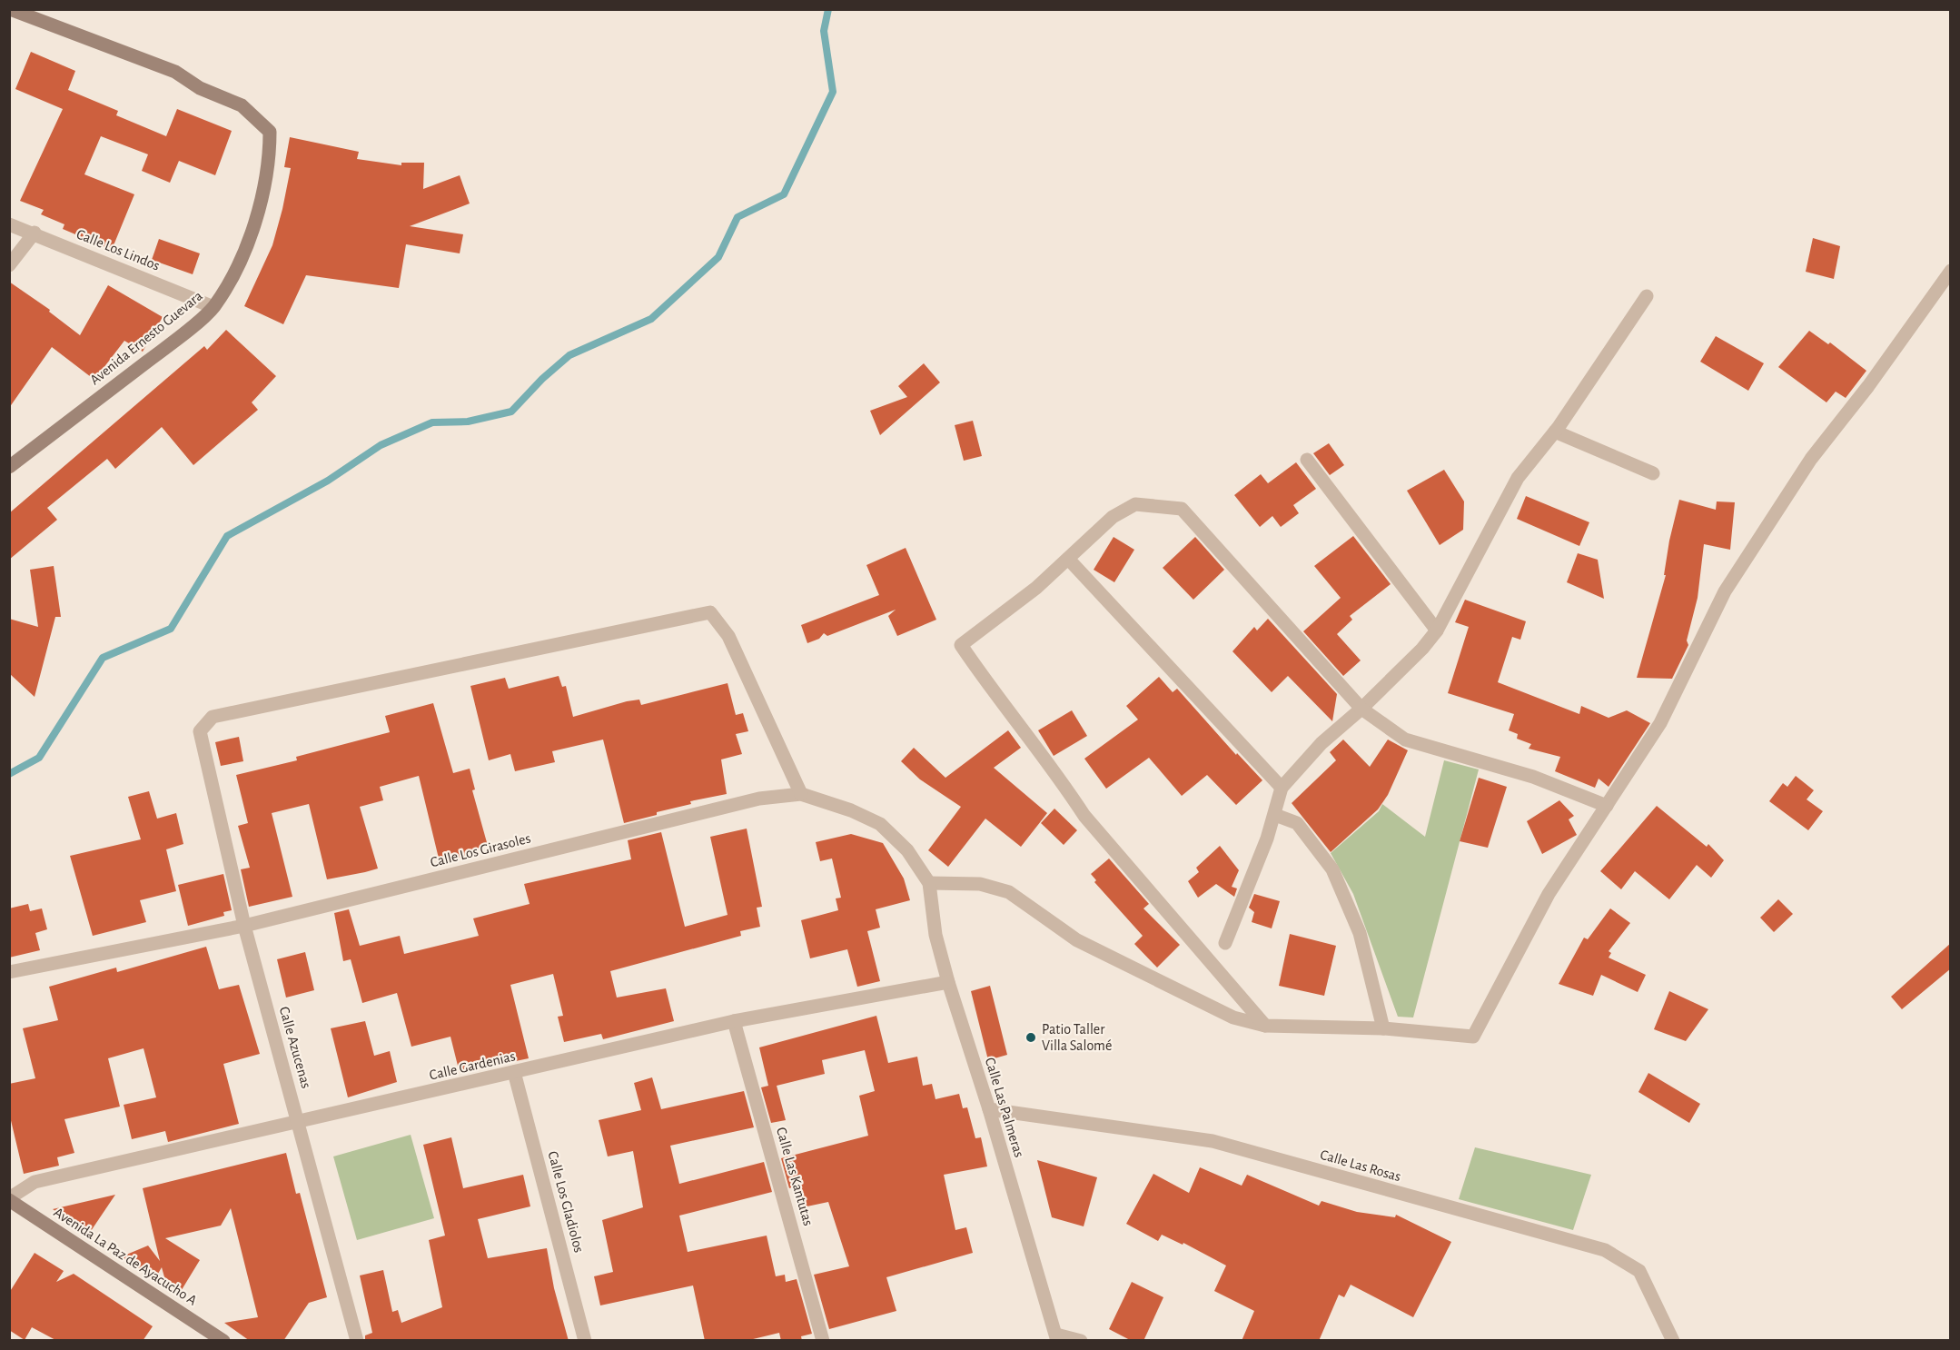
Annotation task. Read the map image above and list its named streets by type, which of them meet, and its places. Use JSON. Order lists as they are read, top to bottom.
{
  "streets": {
    "main road": ["Avenida Ernesto Guevara", "Avenida La Paz de Ayacucho A"],
    "street": [
      "Calle Los Lindos",
      "Calle Los Girasoles",
      "Calle Azucenas",
      "Calle Gardenias",
      "Calle Las Palmeras",
      "Calle Las Rosas",
      "Calle Las Kantutas",
      "Calle Los Gladiolos"
    ]
  },
  "crossings": [
    ["Calle Los Lindos", "Avenida Ernesto Guevara"],
    ["Calle Los Girasoles", "Calle Azucenas"],
    ["Calle Los Girasoles", "Calle Las Palmeras"],
    ["Calle Azucenas", "Calle Gardenias"],
    ["Calle Gardenias", "Calle Las Palmeras"],
    ["Calle Gardenias", "Calle Las Kantutas"],
    ["Calle Gardenias", "Calle Los Gladiolos"],
    ["Calle Gardenias", "Avenida La Paz de Ayacucho A"],
    ["Calle Las Palmeras", "Calle Las Rosas"]
  ],
  "places": ["Patio Taller Villa Salomé"]
}
